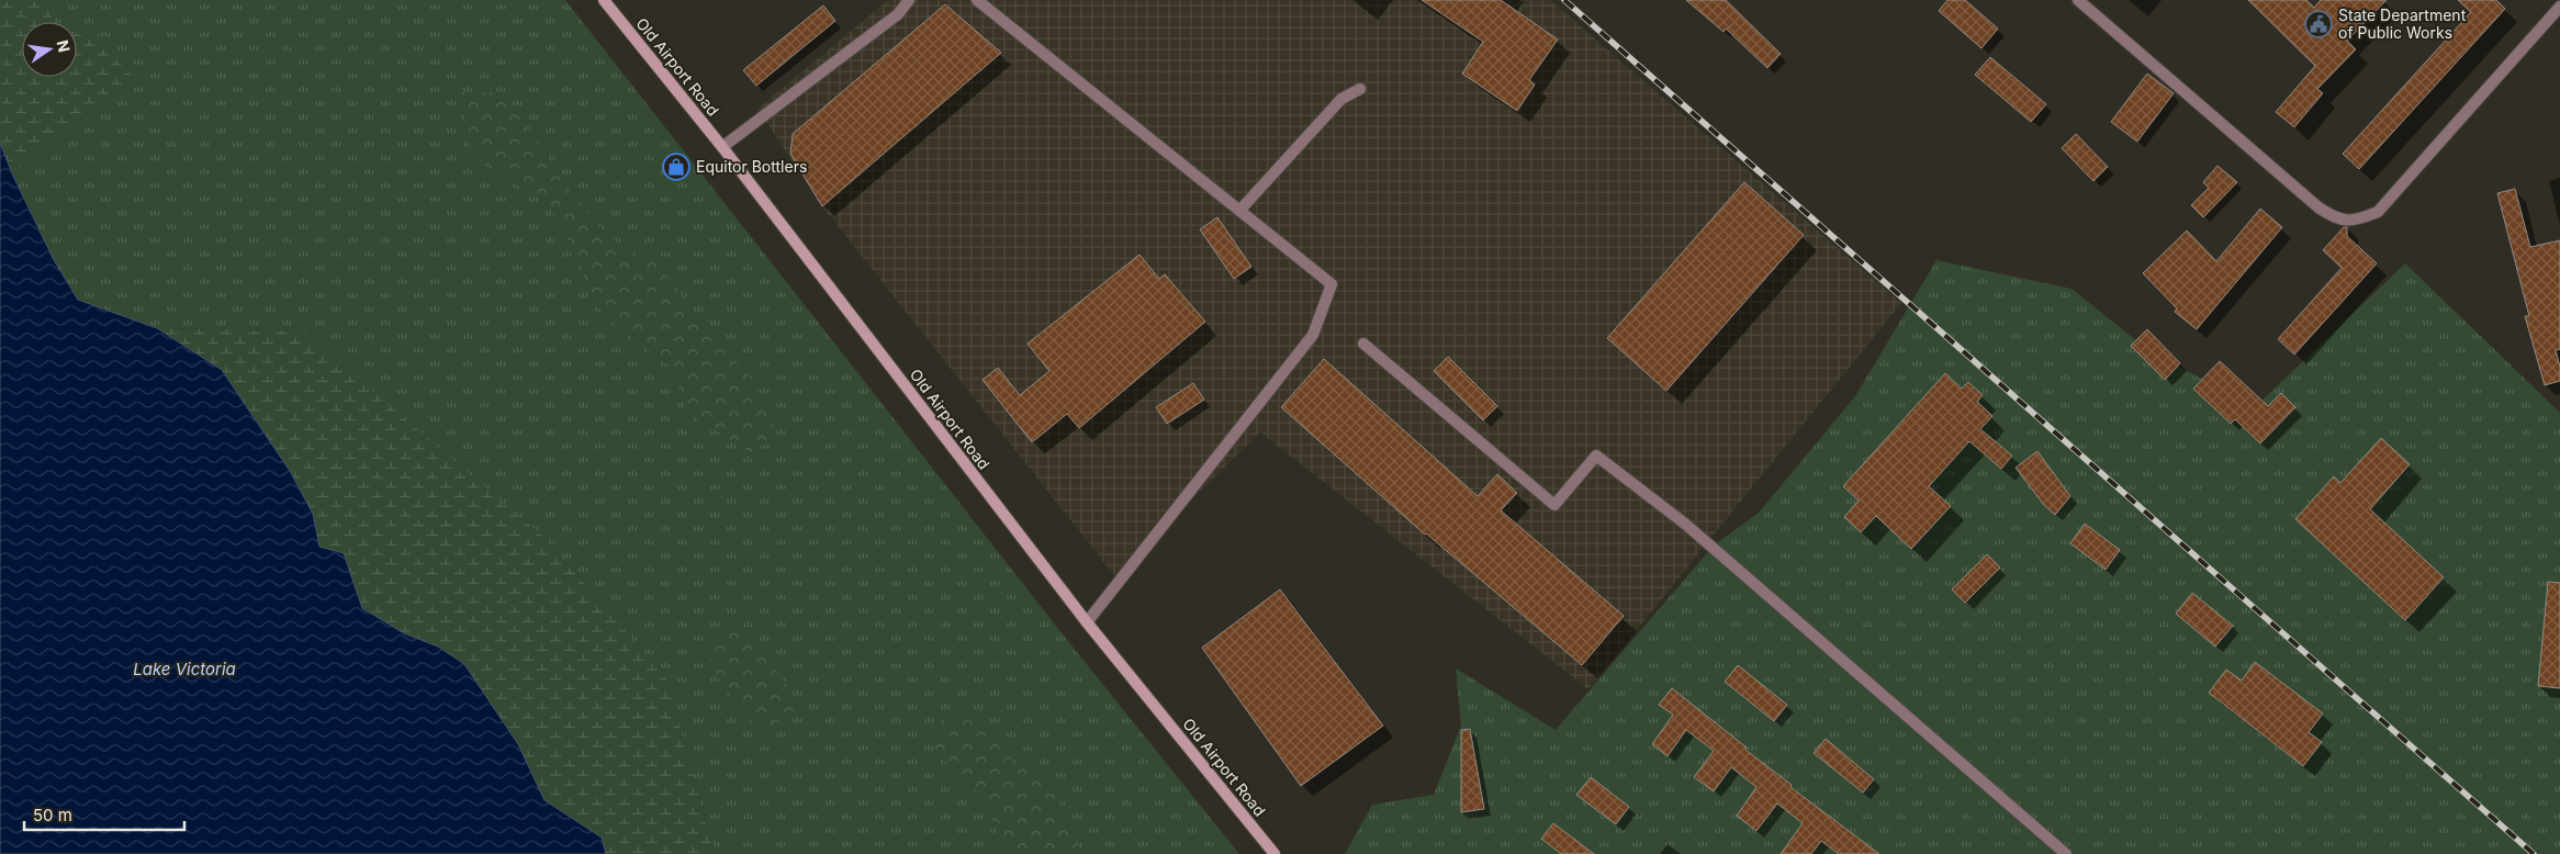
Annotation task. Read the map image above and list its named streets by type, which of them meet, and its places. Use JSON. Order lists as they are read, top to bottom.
{
  "streets": {
    "main road": ["Old Airport Road"]
  },
  "water": ["Lake Victoria"],
  "places": {
    "public building": ["State Department of Public Works"],
    "shop": ["Equitor Bottlers"]
  },
  "scale_bar": "50 m",
  "north": "right"
}
